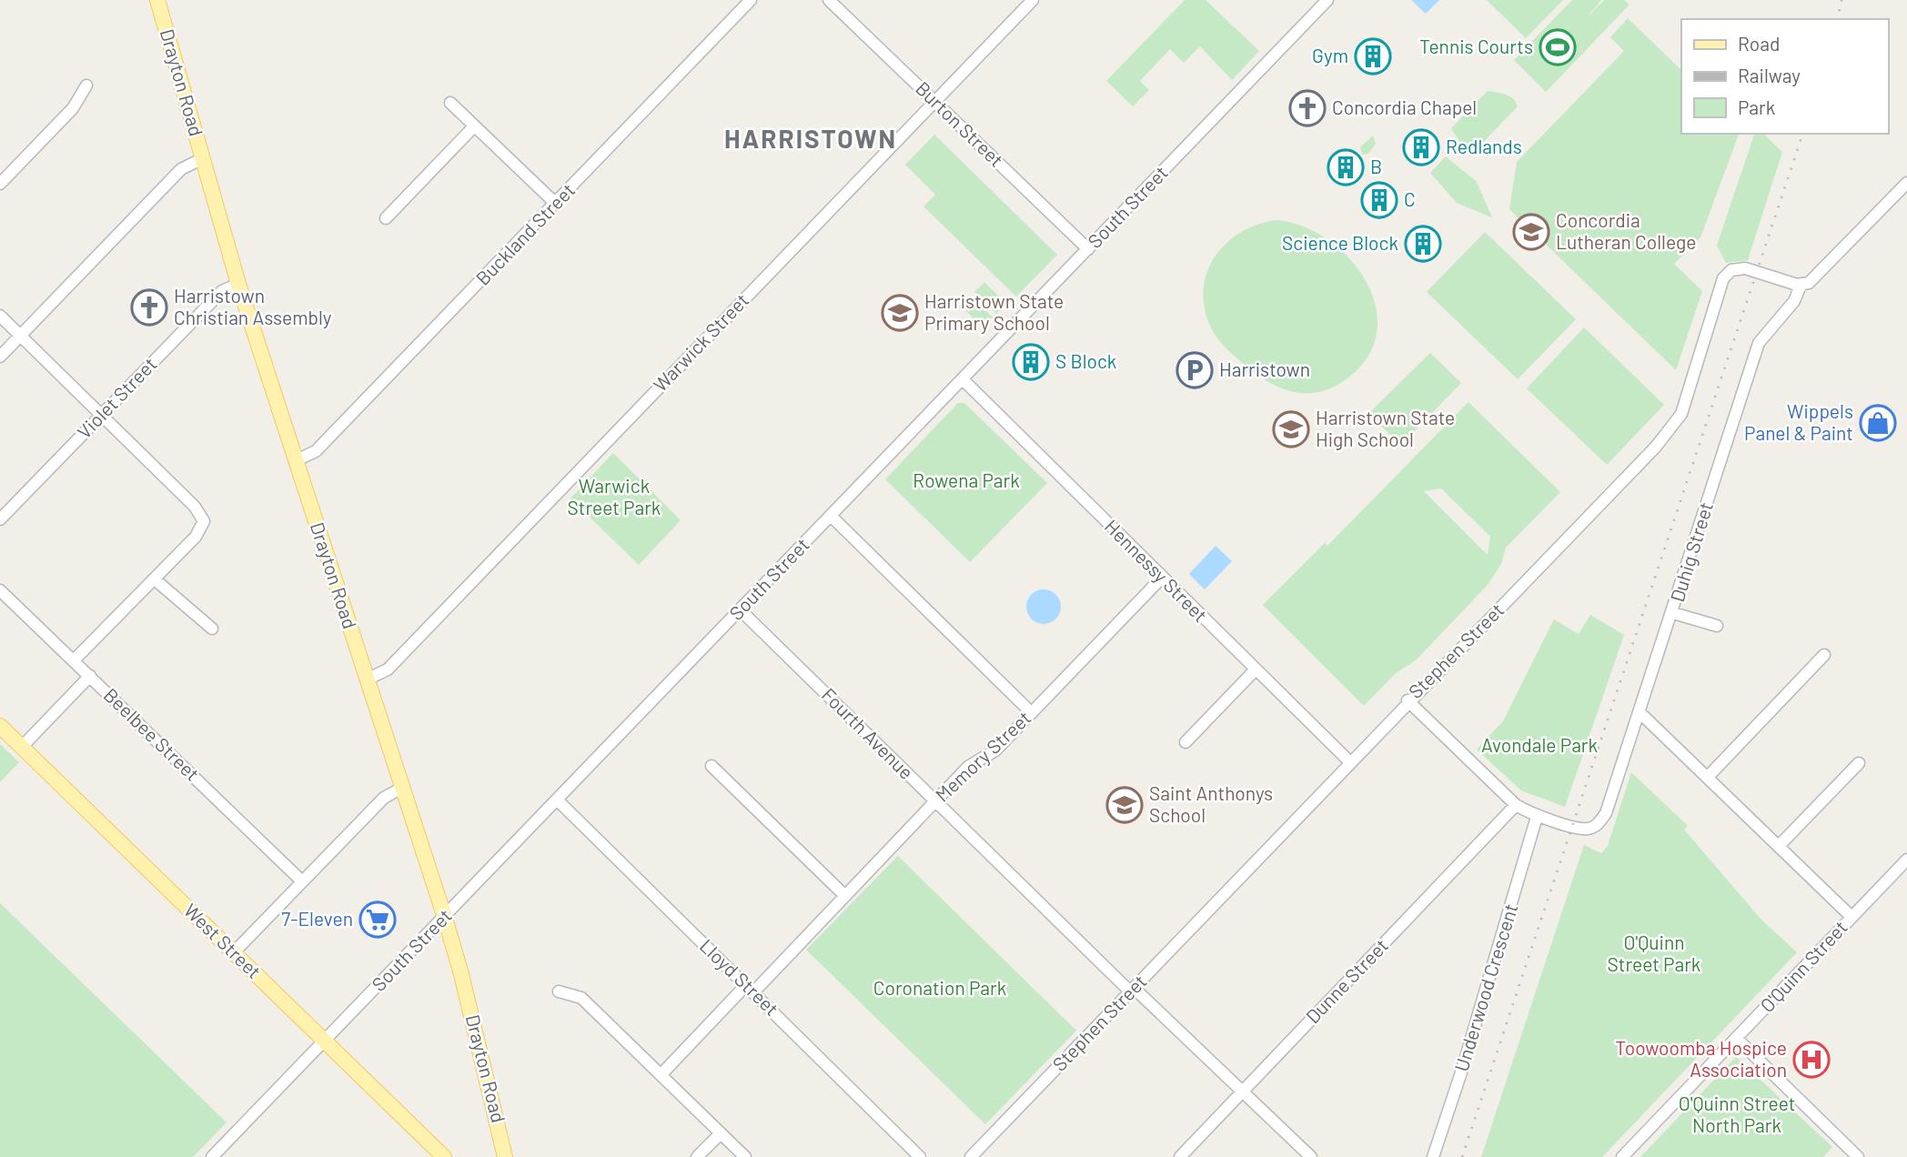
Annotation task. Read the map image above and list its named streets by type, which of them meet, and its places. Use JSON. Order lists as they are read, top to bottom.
{
  "streets": {
    "main road": ["Drayton Road", "West Street"],
    "street": [
      "Burton Street",
      "South Street",
      "Buckland Street",
      "Warwick Street",
      "Violet Street",
      "Duhig Street",
      "Hennessy Street",
      "Stephen Street",
      "Fourth Avenue",
      "Beelbee Street",
      "Memory Street",
      "O'Quinn Street",
      "Lloyd Street",
      "Dunne Street",
      "Underwood Crescent"
    ]
  },
  "crossings": [
    ["Drayton Road", "South Street"],
    ["Drayton Road", "Buckland Street"],
    ["Drayton Road", "Warwick Street"],
    ["Drayton Road", "Violet Street"],
    ["Burton Street", "South Street"],
    ["Burton Street", "Warwick Street"],
    ["South Street", "Hennessy Street"],
    ["South Street", "Fourth Avenue"],
    ["South Street", "West Street"],
    ["South Street", "Lloyd Street"],
    ["Duhig Street", "Stephen Street"],
    ["Duhig Street", "Underwood Crescent"],
    ["Hennessy Street", "Stephen Street"],
    ["Hennessy Street", "Memory Street"],
    ["Stephen Street", "Fourth Avenue"],
    ["Fourth Avenue", "Memory Street"],
    ["Fourth Avenue", "Dunne Street"],
    ["Memory Street", "Lloyd Street"]
  ],
  "districts": ["HARRISTOWN"],
  "parks": [
    "Rowena Park",
    "Warwick Street Park",
    "Avondale Park",
    "O'Quinn Street Park",
    "Coronation Park",
    "O'Quinn Street North Park"
  ],
  "places": {
    "sports": ["Tennis Courts"],
    "building": [
      "Gym",
      "Redlands",
      "B",
      "C",
      "Science Block",
      "S Block"
    ],
    "church": ["Concordia Chapel", "Harristown Christian Assembly"],
    "school or university": [
      "Concordia Lutheran College",
      "Harristown State Primary School",
      "Harristown State High School",
      "Saint Anthonys School"
    ],
    "parking": ["Harristown"],
    "shop": ["Wippels Panel & Paint"],
    "supermarket": ["7-Eleven"],
    "hospital": ["Toowoomba Hospice Association"]
  },
  "legend": ["Road", "Railway", "Park"]
}
